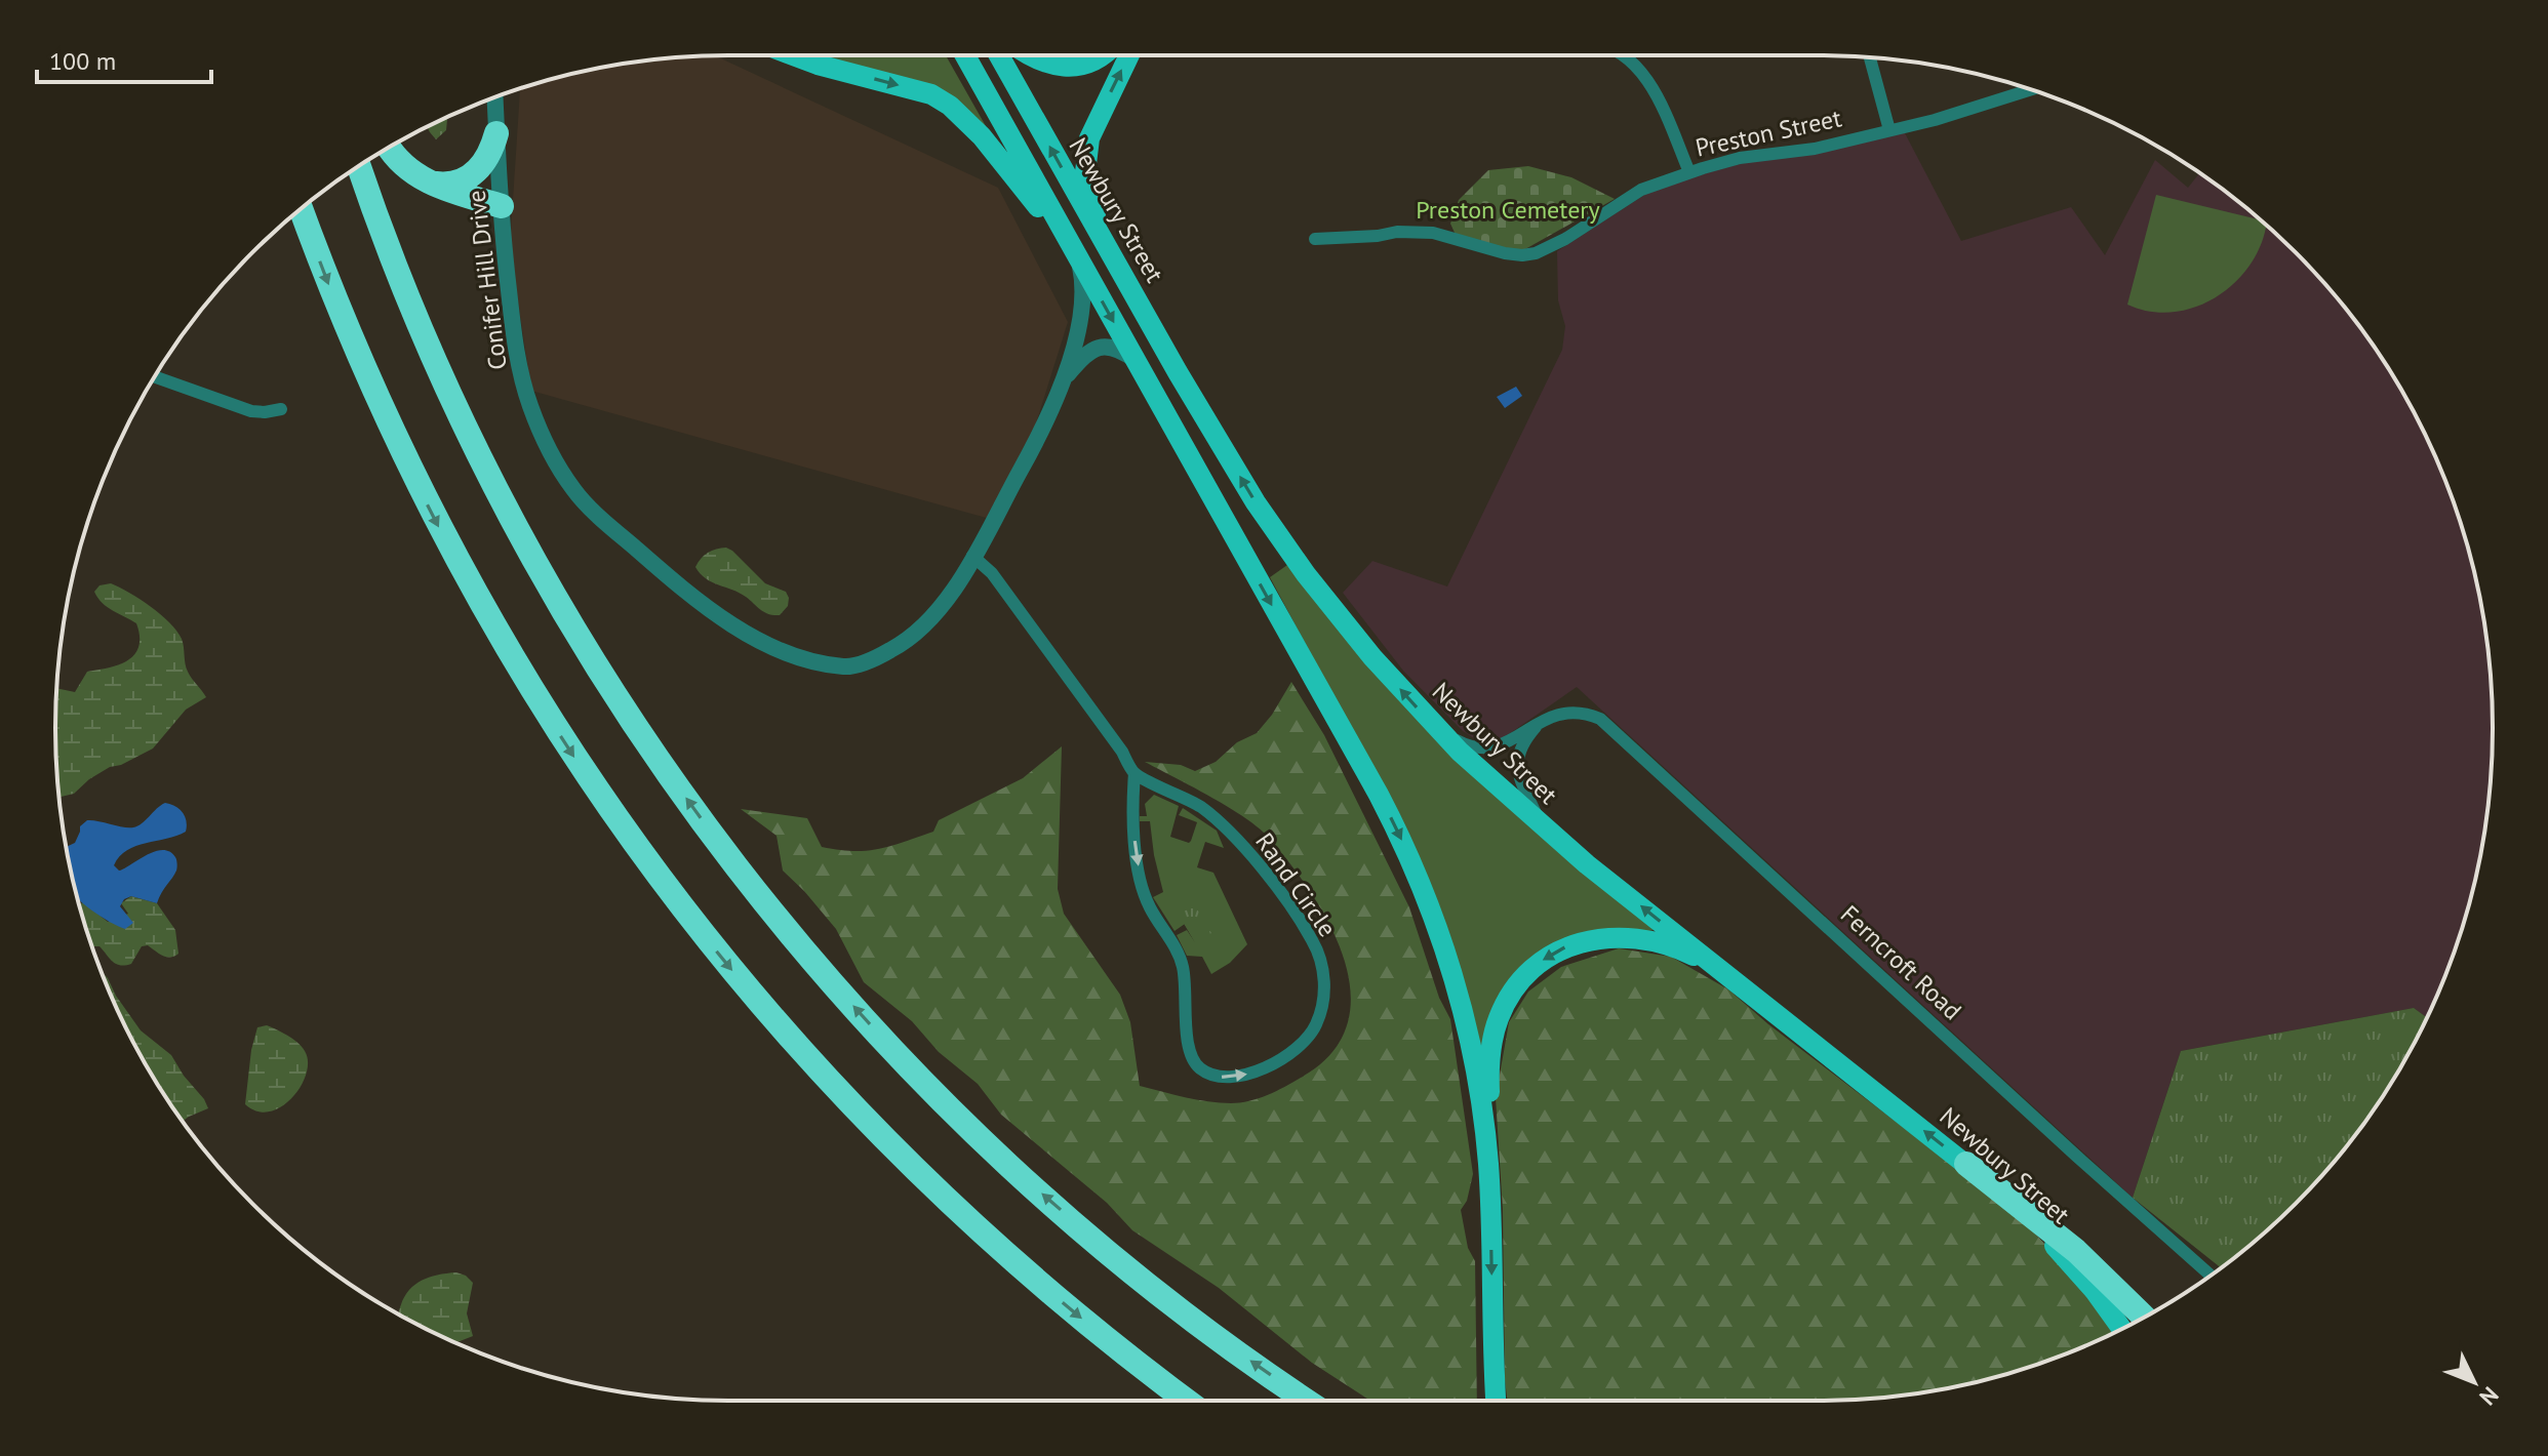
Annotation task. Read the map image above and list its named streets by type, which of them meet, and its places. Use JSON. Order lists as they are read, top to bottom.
{
  "streets": {
    "main road": ["Newbury Street"],
    "street": [
      "Preston Street",
      "Conifer Hill Drive",
      "Rand Circle",
      "Ferncroft Road"
    ]
  },
  "crossings": [
    ["Newbury Street", "Ferncroft Road"]
  ],
  "parks": ["Preston Cemetery"],
  "scale_bar": "100 m",
  "north": "bottom right"
}
